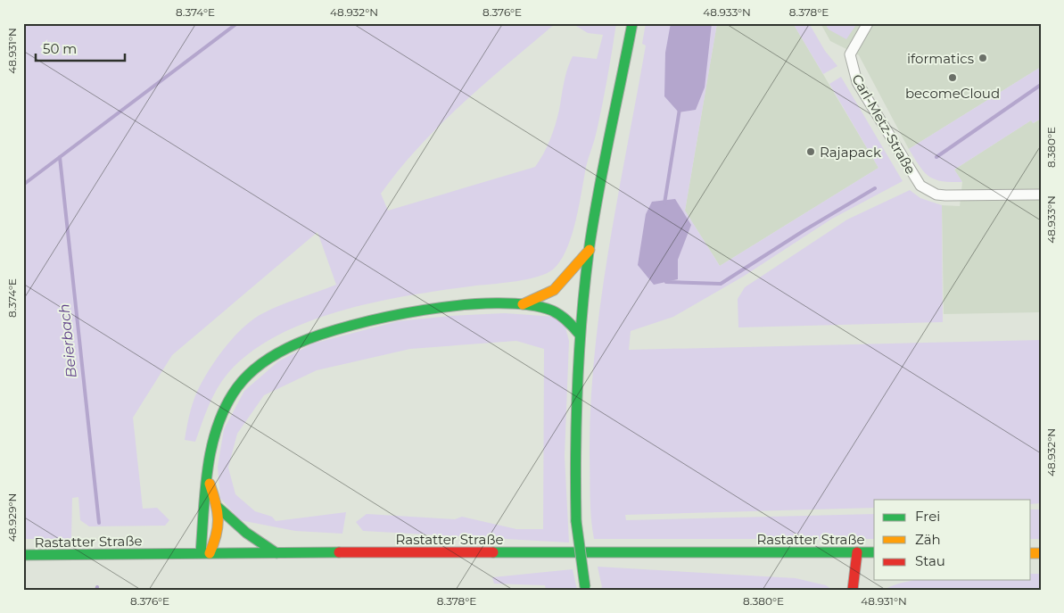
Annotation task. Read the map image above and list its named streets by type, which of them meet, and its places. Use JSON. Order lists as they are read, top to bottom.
{
  "streets": {
    "main road": ["Rastatter Straße"],
    "street": ["Carl-Metz-Straße"]
  },
  "water": ["Beierbach"],
  "places": ["iformatics", "becomeCloud", "Rajapack"],
  "legend": ["Frei", "Zäh", "Stau"],
  "scale_bar": "50 m",
  "coordinates": [
    "8.374°E",
    "48.932°N",
    "8.376°E",
    "48.933°N",
    "8.378°E",
    "48.931°N",
    "8.380°E",
    "48.929°N"
  ]
}
